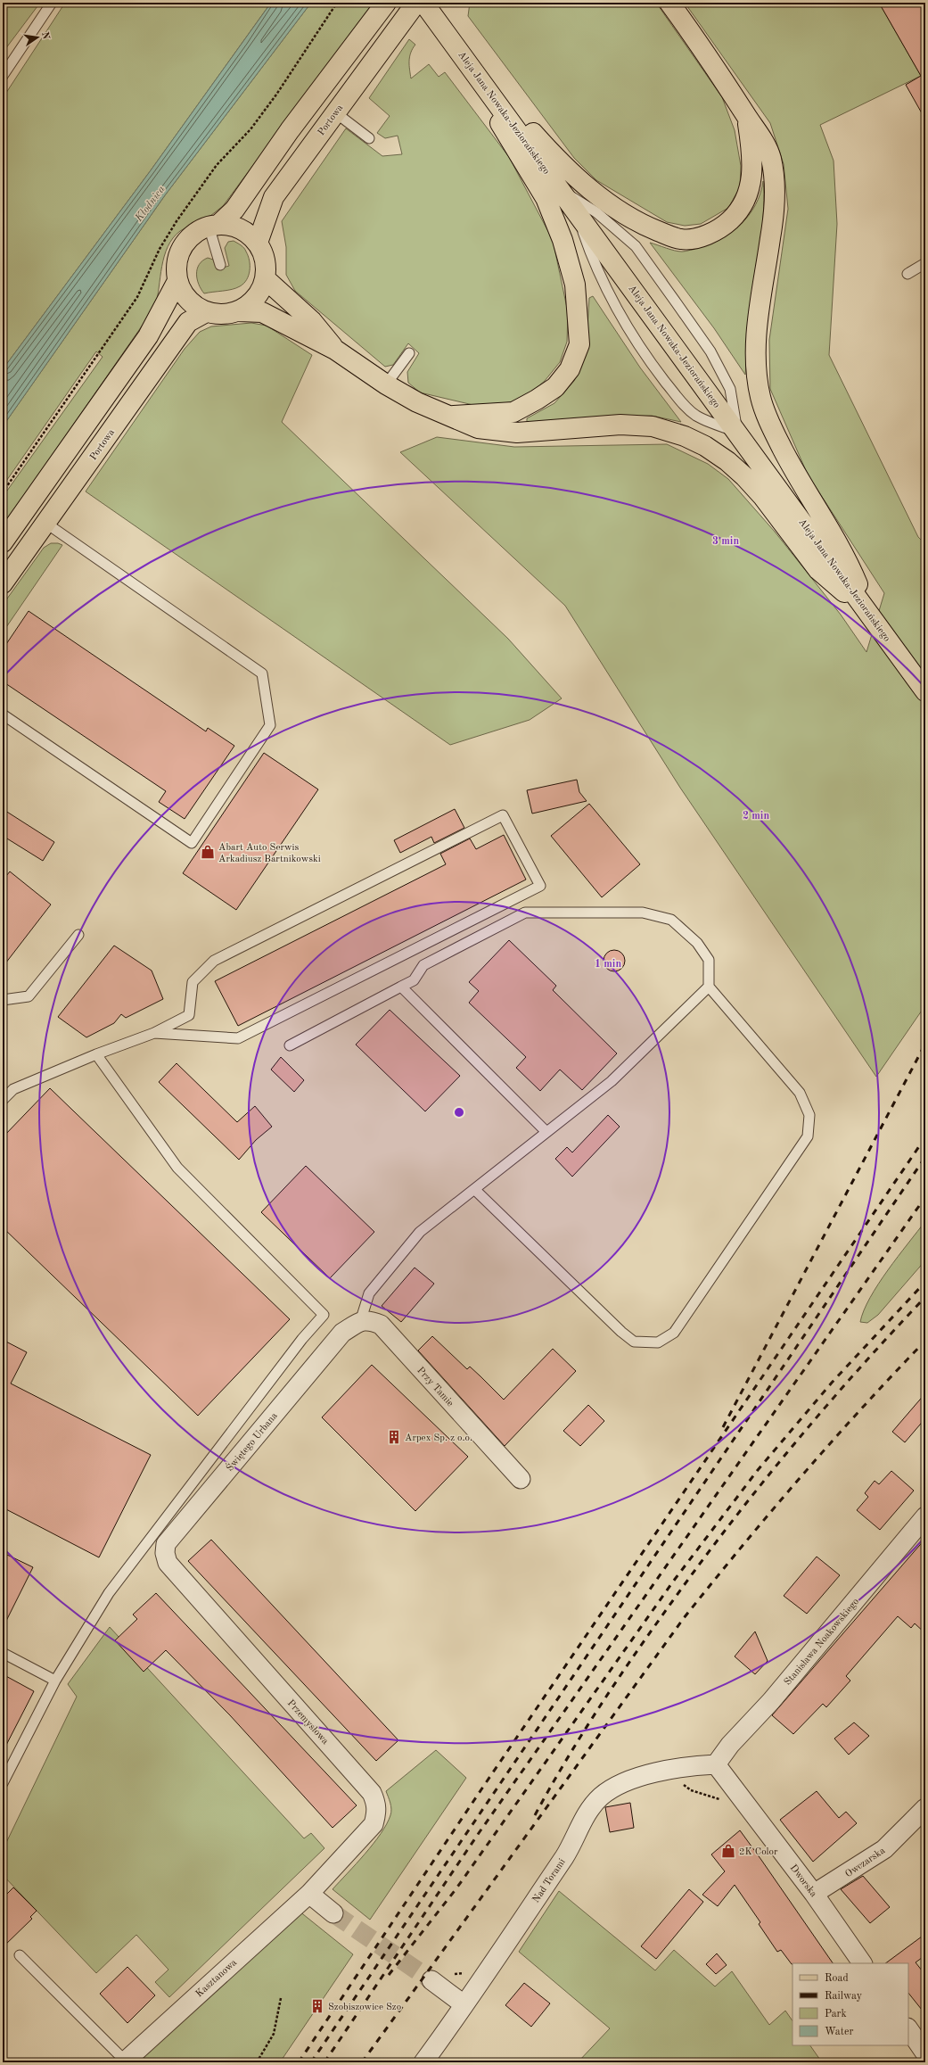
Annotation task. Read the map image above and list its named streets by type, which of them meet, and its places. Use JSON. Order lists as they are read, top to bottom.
{
  "streets": {
    "main road": ["Aleja Jana Nowaka-Jeziorańskiego", "Portowa"],
    "street": [
      "Przy Tamie",
      "Świętego Urbana",
      "Stanisława Noakowskiego",
      "Przemysłowa",
      "Owczarska",
      "Nad Torami",
      "Dworska",
      "Kasztanowa"
    ]
  },
  "crossings": [
    ["Przy Tamie", "Świętego Urbana"],
    ["Świętego Urbana", "Przemysłowa"],
    ["Stanisława Noakowskiego", "Nad Torami"],
    ["Stanisława Noakowskiego", "Dworska"],
    ["Przemysłowa", "Kasztanowa"],
    ["Owczarska", "Dworska"],
    ["Nad Torami", "Dworska"]
  ],
  "water": ["Kłodnica"],
  "places": {
    "shop": ["Abart Auto Serwis Arkadiusz Bartnikowski", "2K Color"],
    "building": ["Arpex Sp. z o.o.", "Szobiszowice Szo"]
  },
  "legend": [
    "Road",
    "Railway",
    "Park",
    "Water"
  ],
  "north": "right",
  "rings": ["3 min", "2 min", "1 min"]
}
